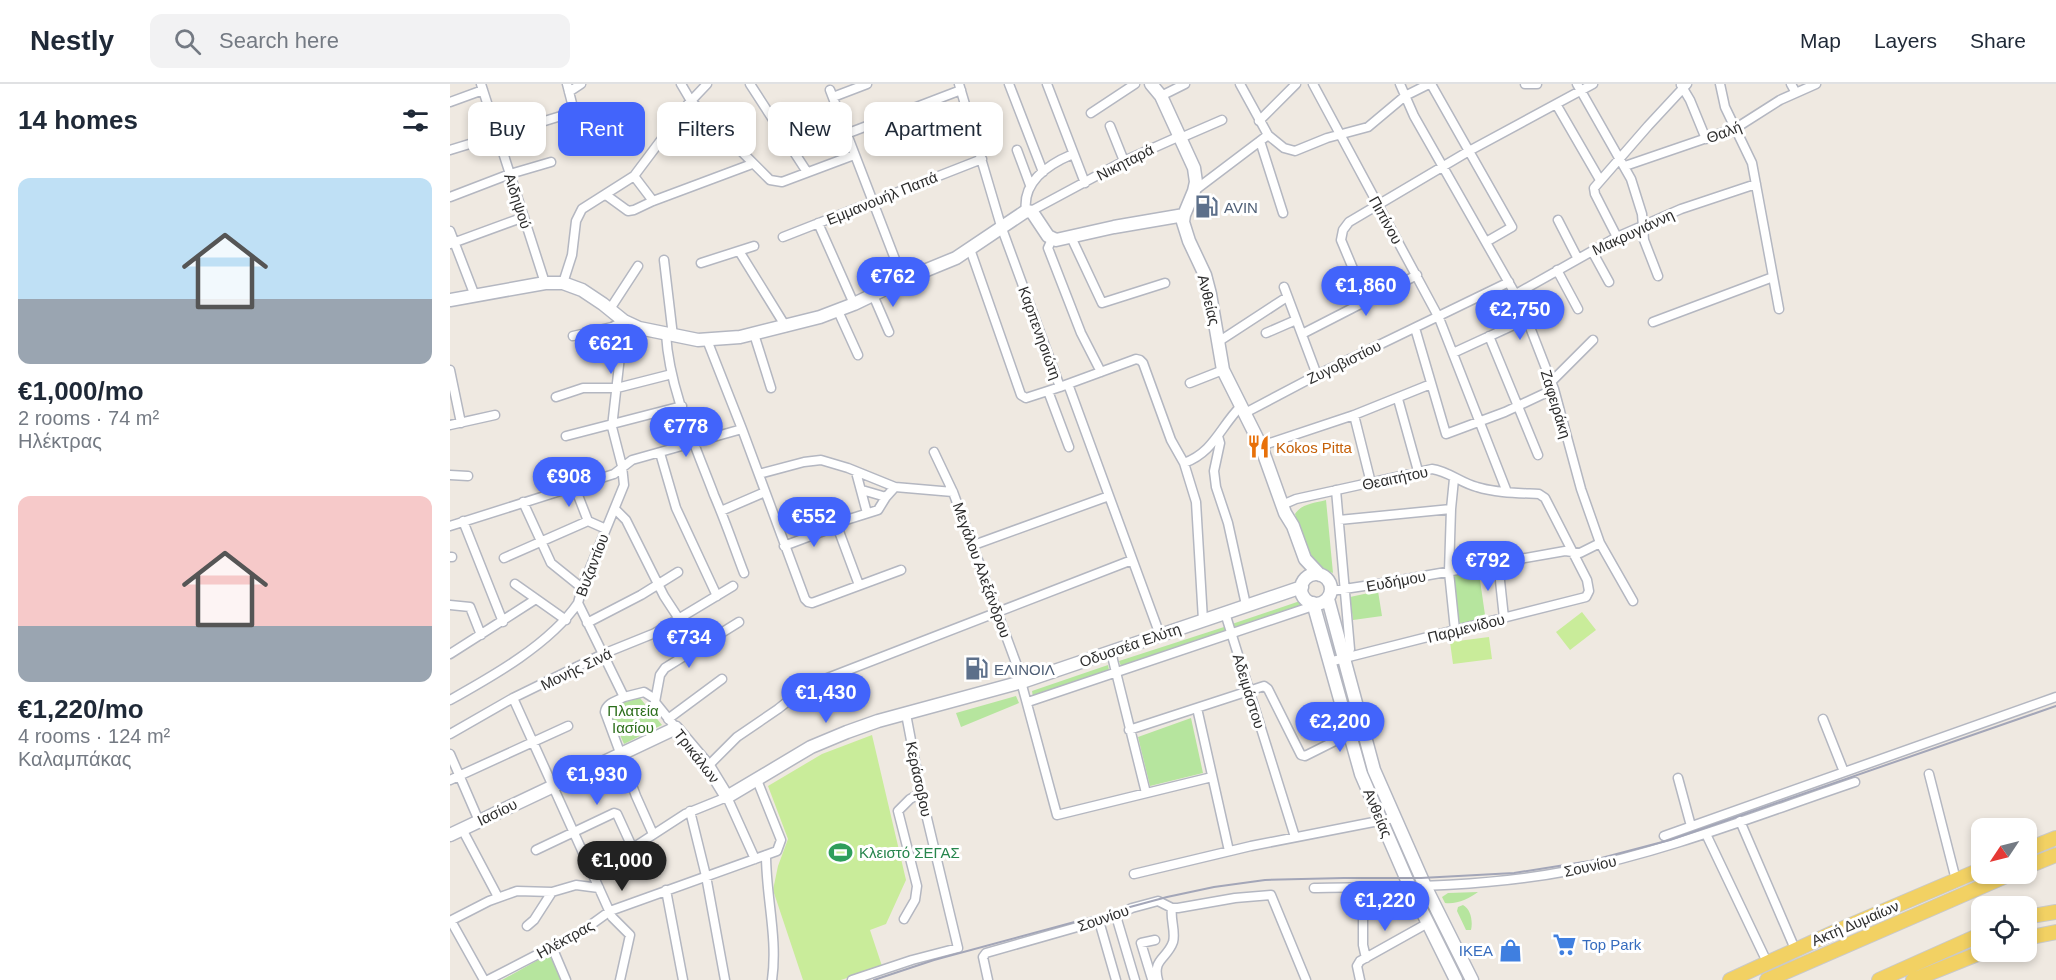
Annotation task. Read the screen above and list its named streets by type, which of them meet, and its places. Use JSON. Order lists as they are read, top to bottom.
{
  "streets": {
    "main road": [
      "Ανθείας",
      "Οδυσσέα Ελύτη",
      "Τρικάλων",
      "Ιασίου",
      "Ακτή Δυμαίων"
    ],
    "street": [
      "Θαλή",
      "Νικηταρά",
      "Εμμανουήλ Παπά",
      "Αιδηψού",
      "Πιπίνου",
      "Μακρυγιάννη",
      "Καρπενησιώτη",
      "Ζυγοβιστίου",
      "Ζαφειράκη",
      "Θεαιτήτου",
      "Βυζαντίου",
      "Μεγάλου Αλεξάνδρου",
      "Ευδήμου",
      "Παρμενίδου",
      "Μονής Σινά",
      "Αδειμάστου",
      "Κεράσοβου",
      "Σουνίου",
      "Ηλέκτρας"
    ]
  },
  "crossings": [
    ["Εμμανουήλ Παπά", "Καρπενησιώτη"],
    ["Πιπίνου", "Ζυγοβιστίου"],
    ["Πιπίνου", "Θεαιτήτου"],
    ["Μακρυγιάννη", "Ζαφειράκη"],
    ["Ανθείας", "Ζυγοβιστίου"],
    ["Ανθείας", "Θεαιτήτου"],
    ["Ανθείας", "Ευδήμου"],
    ["Ανθείας", "Παρμενίδου"],
    ["Ανθείας", "Οδυσσέα Ελύτη"],
    ["Ανθείας", "Σουνίου"],
    ["Καρπενησιώτη", "Οδυσσέα Ελύτη"],
    ["Ζυγοβιστίου", "Ζαφειράκη"],
    ["Ζαφειράκη", "Ευδήμου"],
    ["Θεαιτήτου", "Ευδήμου"],
    ["Θεαιτήτου", "Παρμενίδου"],
    ["Βυζαντίου", "Μονής Σινά"],
    ["Μεγάλου Αλεξάνδρου", "Οδυσσέα Ελύτη"],
    ["Ευδήμου", "Παρμενίδου"],
    ["Ευδήμου", "Οδυσσέα Ελύτη"],
    ["Οδυσσέα Ελύτη", "Αδειμάστου"],
    ["Οδυσσέα Ελύτη", "Τρικάλων"],
    ["Οδυσσέα Ελύτη", "Κεράσοβου"],
    ["Οδυσσέα Ελύτη", "Ηλέκτρας"],
    ["Τρικάλων", "Ιασίου"],
    ["Τρικάλων", "Ηλέκτρας"]
  ],
  "parks": ["Πλατεία Ιασίου"],
  "places": {
    "fuel station": ["AVIN", "ΕΛΙΝΟΙΛ"],
    "restaurant": ["Kokos Pitta"],
    "sports": ["Κλειστό ΣΕΓΑΣ"],
    "supermarket": ["Top Park"],
    "shop": ["IKEA"]
  },
  "north": "bottom left",
  "page": {
    "header": "Nestly",
    "search": "Search here",
    "nav": ["Map", "Layers", "Share"],
    "heading": "14 homes",
    "chip": [
      "Buy",
      "Rent",
      "Filters",
      "New",
      "Apartment"
    ],
    "list": [
      {
        "name": "€1,000/mo",
        "note": "2 rooms · 74 m² · Ηλέκτρας"
      },
      {
        "name": "€1,220/mo",
        "note": "4 rooms · 124 m² · Καλαμπάκας"
      }
    ],
    "price": [
      "€762",
      "€1,860",
      "€2,750",
      "€621",
      "€778",
      "€908",
      "€552",
      "€792",
      "€734",
      "€1,430",
      "€2,200",
      "€1,930",
      "€1,000",
      "€1,220"
    ]
  }
}
